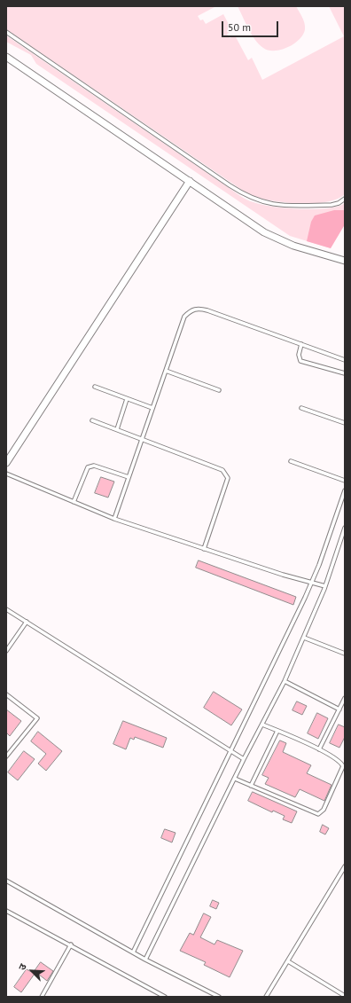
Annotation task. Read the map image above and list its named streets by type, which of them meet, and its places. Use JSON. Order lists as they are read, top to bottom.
{
  "scale_bar": "50 m",
  "north": "top left"
}
